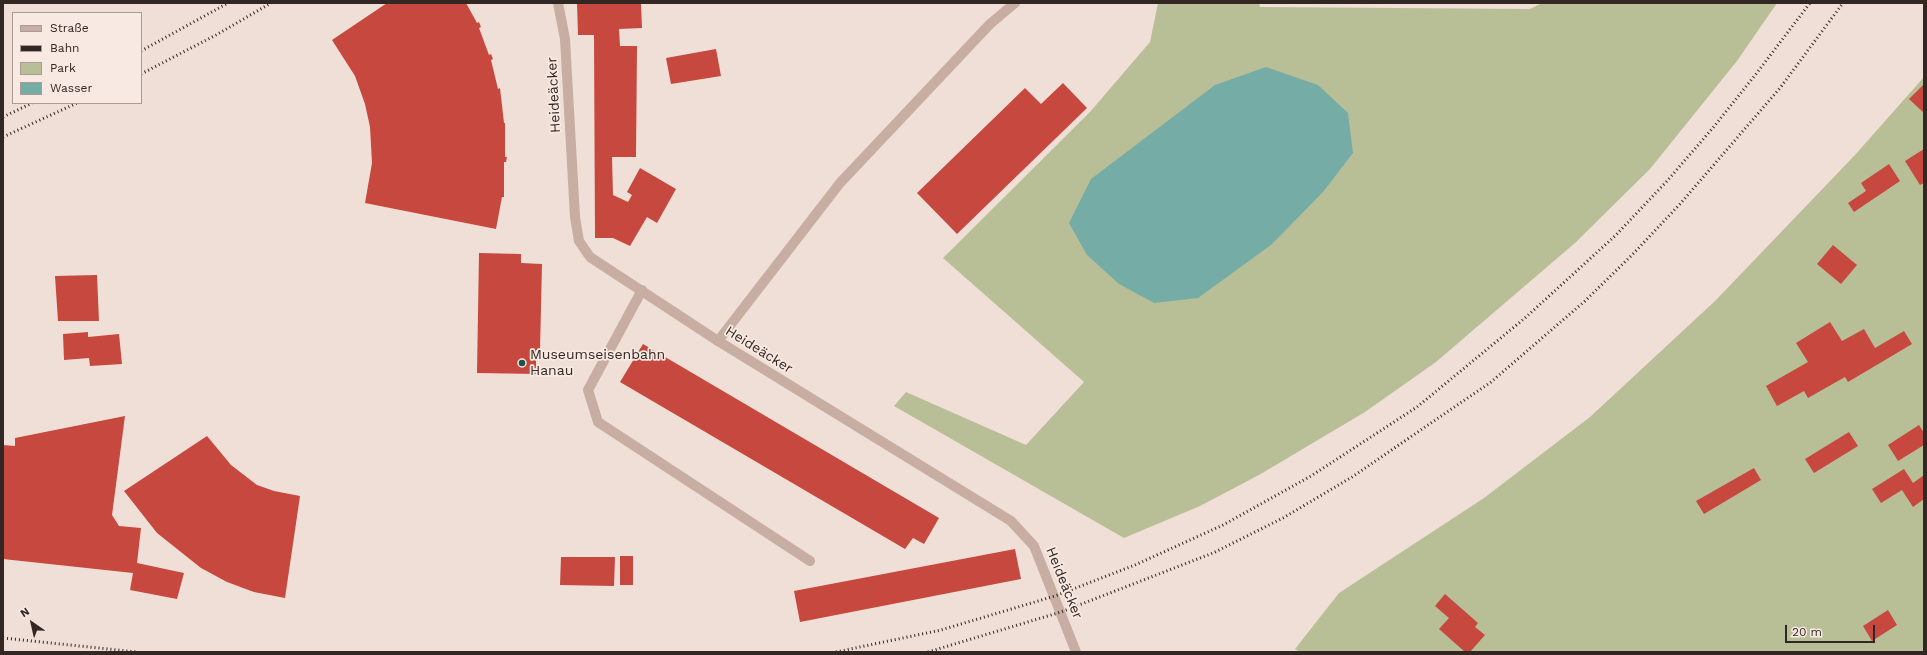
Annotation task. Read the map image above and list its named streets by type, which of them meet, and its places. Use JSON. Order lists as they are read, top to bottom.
{
  "streets": {
    "street": ["Heideäcker"]
  },
  "places": ["Museumseisenbahn Hanau"],
  "legend": [
    "Straße",
    "Bahn",
    "Park",
    "Wasser"
  ],
  "scale_bar": "20 m",
  "north": "top left"
}
